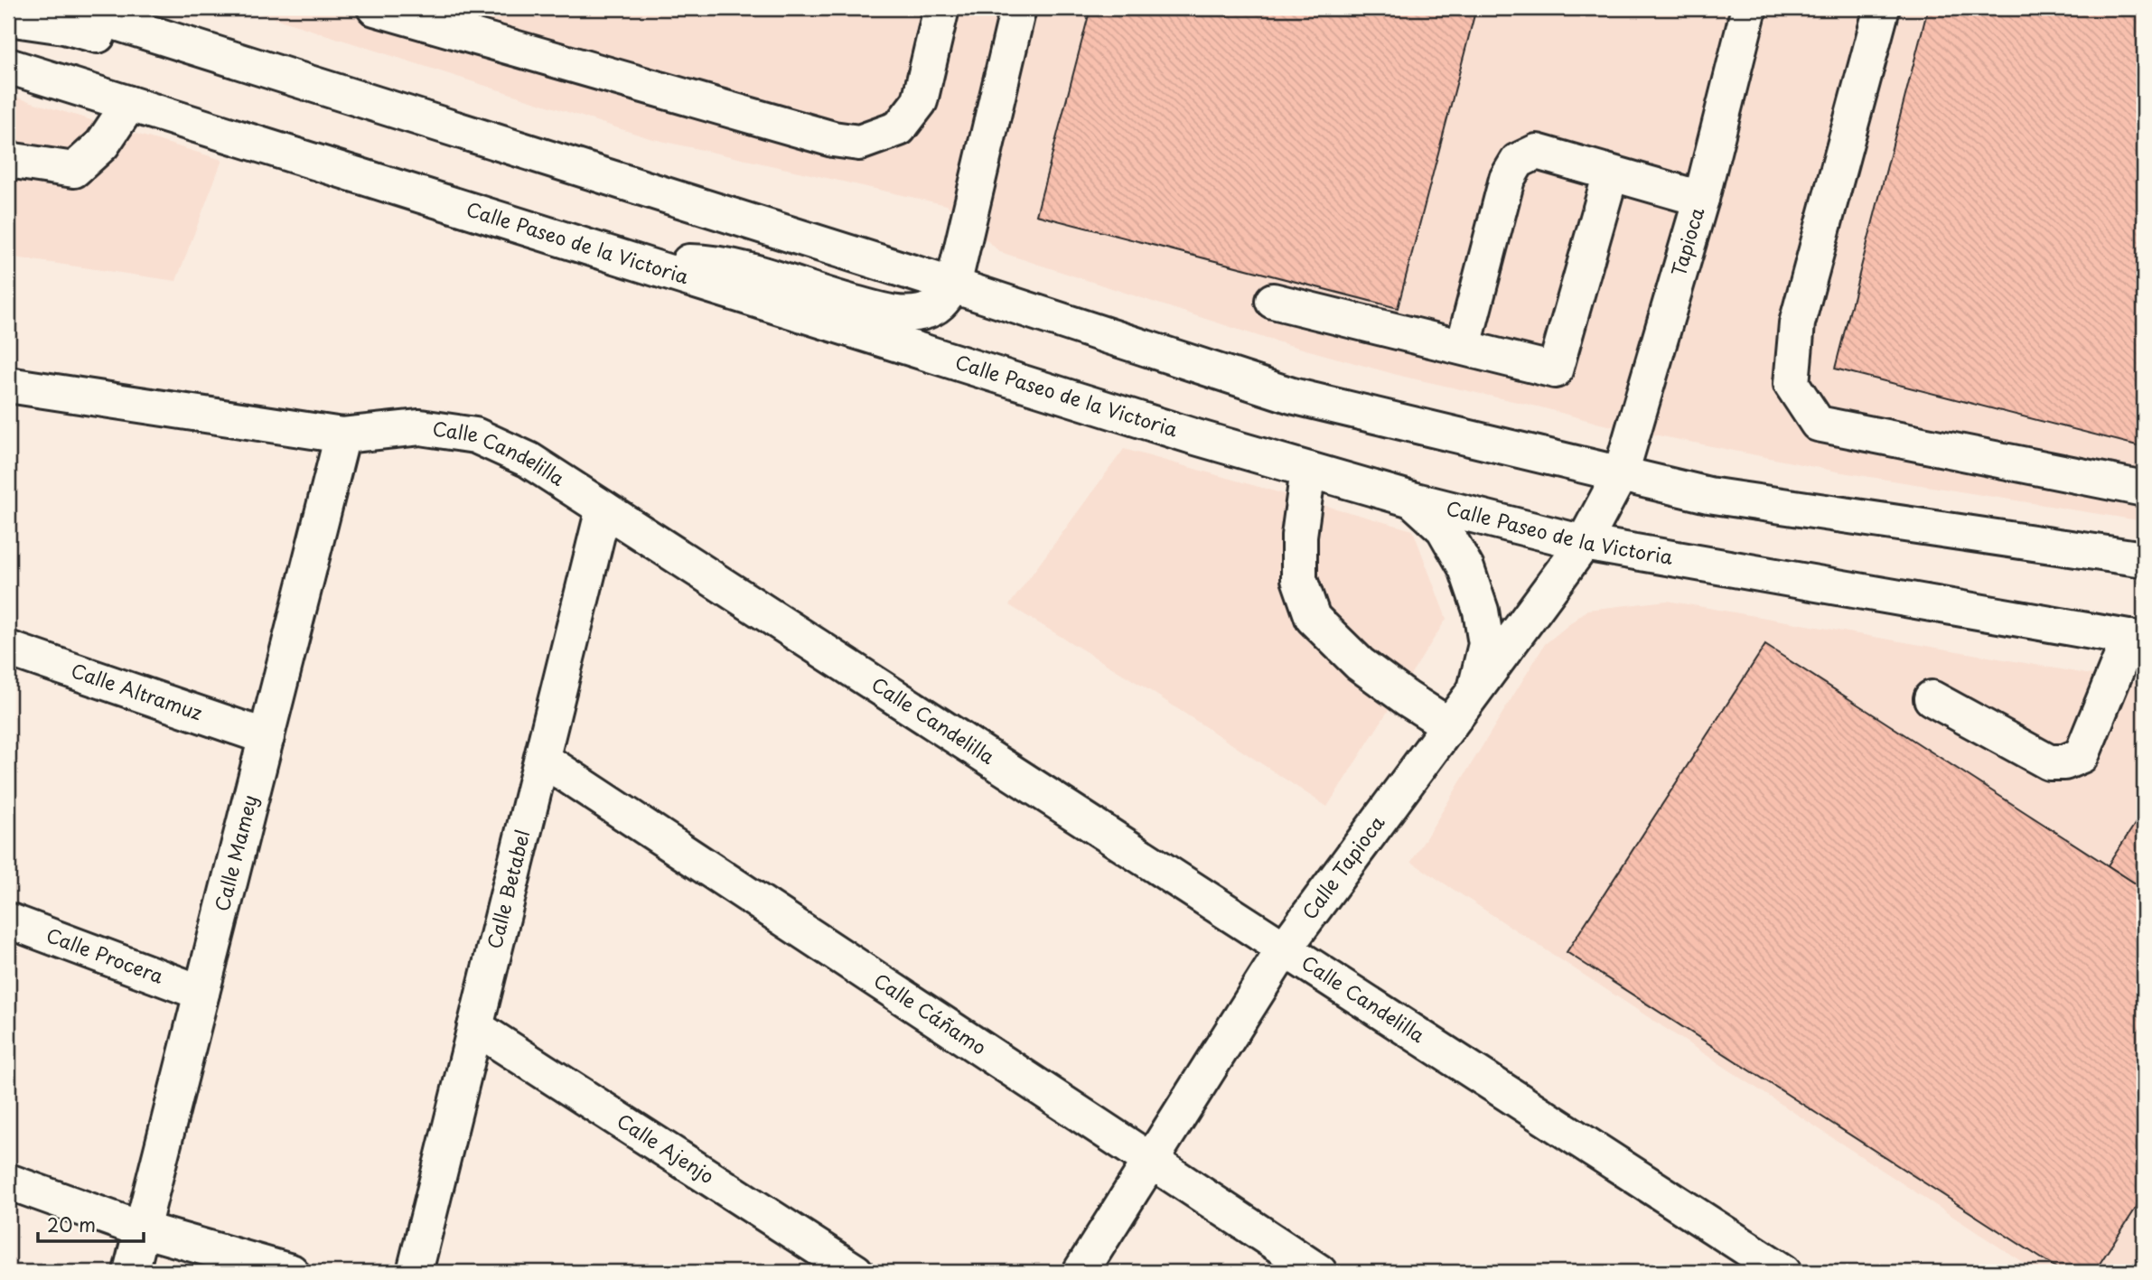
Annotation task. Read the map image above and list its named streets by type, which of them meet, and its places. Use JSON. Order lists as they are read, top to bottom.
{
  "streets": {
    "street": [
      "Tapioca",
      "Calle Paseo de la Victoria",
      "Calle Candelilla",
      "Calle Altramuz",
      "Calle Mamey",
      "Calle Tapioca",
      "Calle Betabel",
      "Calle Procera",
      "Calle Cáñamo",
      "Calle Ajenjo"
    ]
  },
  "crossings": [
    ["Tapioca", "Calle Tapioca"],
    ["Calle Paseo de la Victoria", "Calle Tapioca"],
    ["Calle Candelilla", "Calle Mamey"],
    ["Calle Candelilla", "Calle Tapioca"],
    ["Calle Candelilla", "Calle Betabel"],
    ["Calle Altramuz", "Calle Mamey"],
    ["Calle Mamey", "Calle Procera"],
    ["Calle Tapioca", "Calle Cáñamo"],
    ["Calle Betabel", "Calle Cáñamo"],
    ["Calle Betabel", "Calle Ajenjo"]
  ],
  "scale_bar": "20 m"
}
